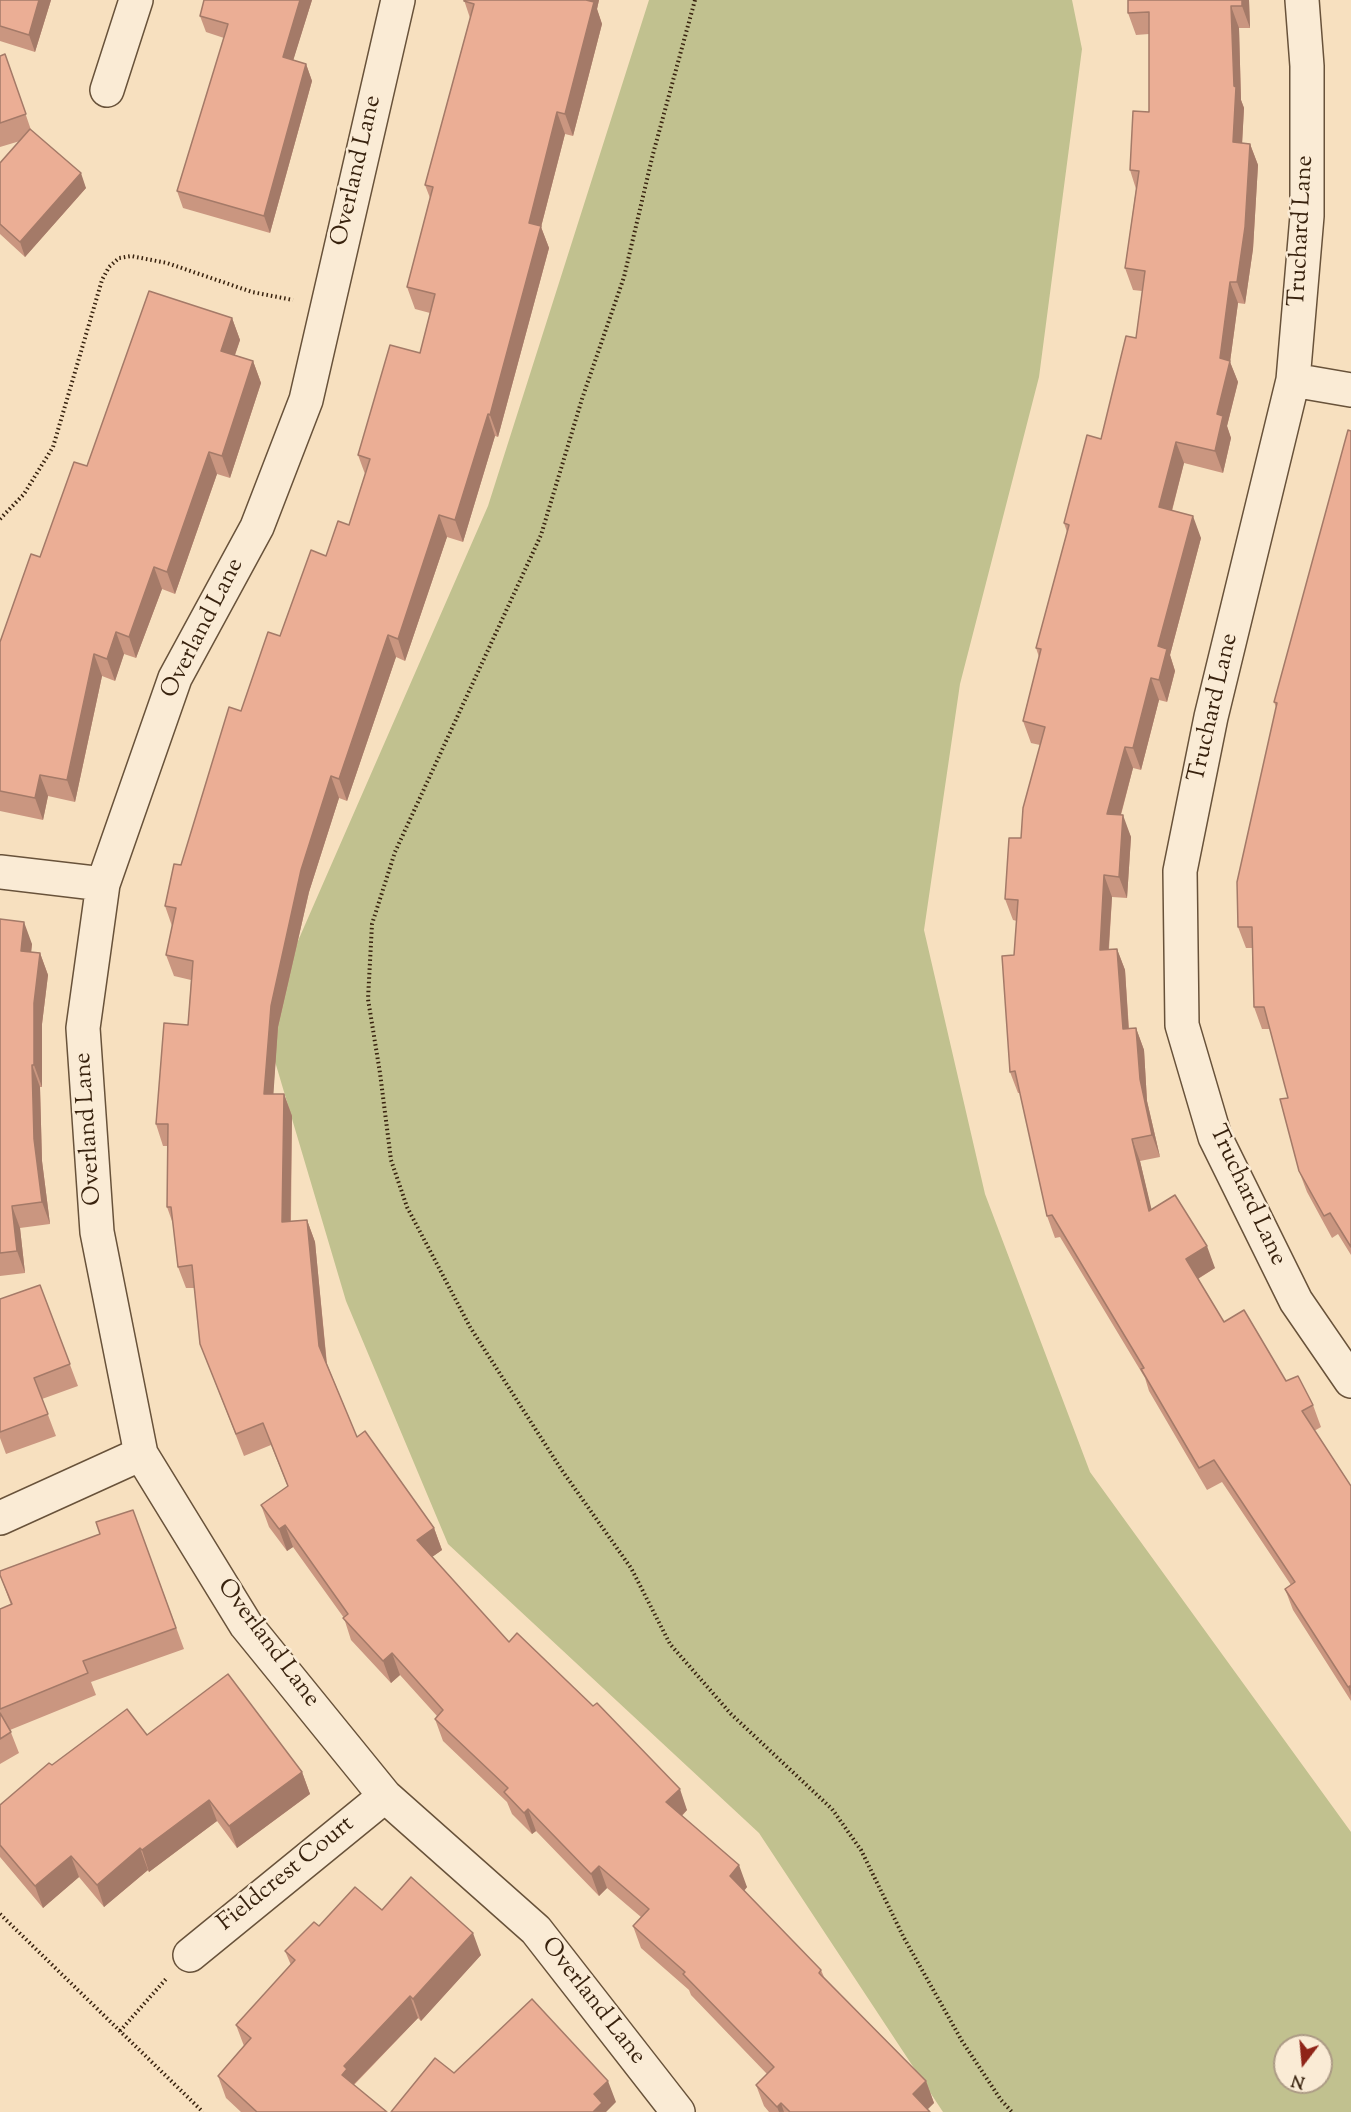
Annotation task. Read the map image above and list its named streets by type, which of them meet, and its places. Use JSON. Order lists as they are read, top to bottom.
{
  "streets": {
    "street": ["Overland Lane", "Truchard Lane", "Fieldcrest Court"]
  },
  "crossings": [
    ["Overland Lane", "Fieldcrest Court"]
  ],
  "north": "bottom"
}
